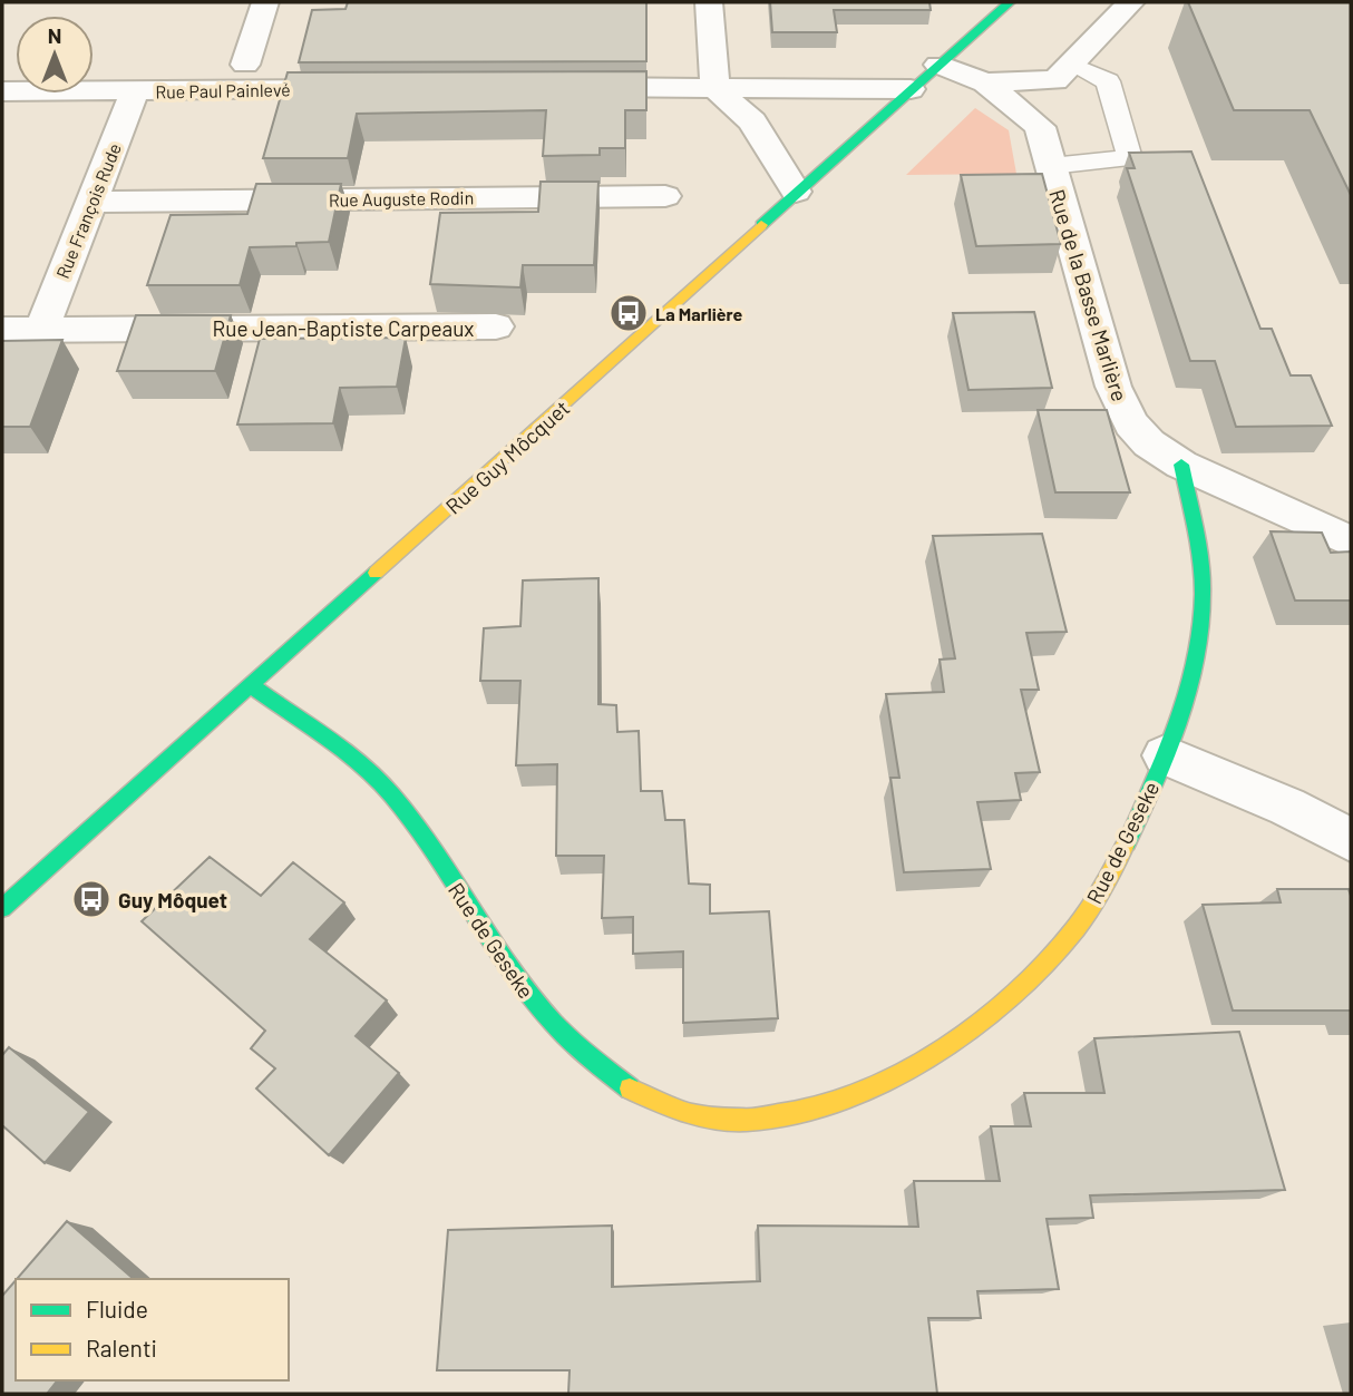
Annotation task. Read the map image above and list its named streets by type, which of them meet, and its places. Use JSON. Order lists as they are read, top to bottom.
{
  "streets": {
    "street": [
      "Rue Paul Painlevé",
      "Rue Auguste Rodin",
      "Rue François Rude",
      "Rue de la Basse Marlière",
      "Rue Jean-Baptiste Carpeaux",
      "Rue Guy Môcquet",
      "Rue de Geseke"
    ]
  },
  "crossings": [
    ["Rue Paul Painlevé", "Rue François Rude"],
    ["Rue Auguste Rodin", "Rue François Rude"],
    ["Rue François Rude", "Rue Jean-Baptiste Carpeaux"],
    ["Rue de la Basse Marlière", "Rue Guy Môcquet"],
    ["Rue de la Basse Marlière", "Rue de Geseke"],
    ["Rue Guy Môcquet", "Rue de Geseke"]
  ],
  "places": {
    "bus stop": ["La Marlière", "Guy Môquet"]
  },
  "legend": ["Fluide", "Ralenti"],
  "north": "top"
}
